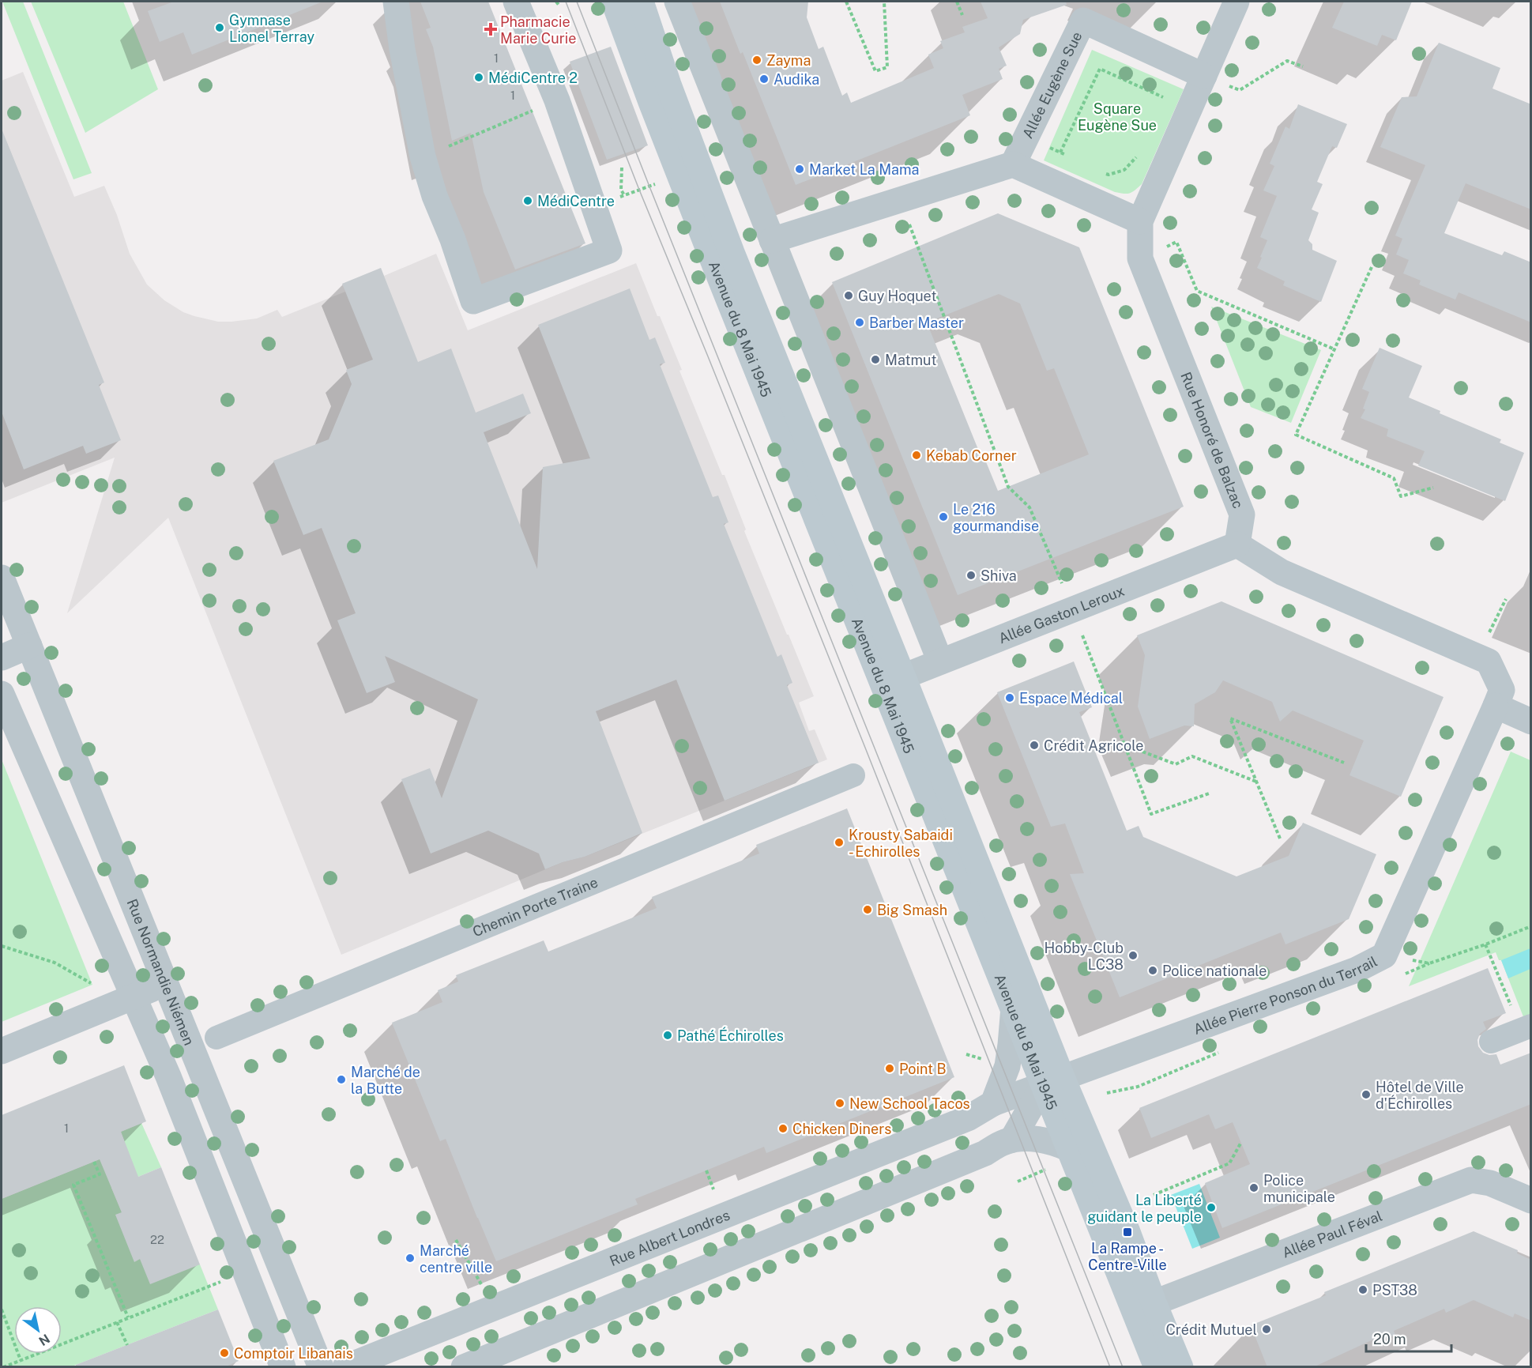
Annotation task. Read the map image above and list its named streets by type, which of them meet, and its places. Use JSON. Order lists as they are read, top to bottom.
{
  "streets": {
    "main road": ["Avenue du 8 Mai 1945"],
    "street": [
      "Allée Eugène Sue",
      "Rue Honoré de Balzac",
      "Allée Gaston Leroux",
      "Chemin Porte Traine",
      "Rue Normandie Niémen",
      "Allée Pierre Ponson du Terrail",
      "Allée Paul Féval",
      "Rue Albert Londres"
    ]
  },
  "crossings": [
    ["Allée Eugène Sue", "Rue Honoré de Balzac"],
    ["Avenue du 8 Mai 1945", "Allée Gaston Leroux"],
    ["Avenue du 8 Mai 1945", "Allée Pierre Ponson du Terrail"],
    ["Avenue du 8 Mai 1945", "Allée Paul Féval"],
    ["Avenue du 8 Mai 1945", "Rue Albert Londres"],
    ["Rue Honoré de Balzac", "Allée Gaston Leroux"],
    ["Allée Pierre Ponson du Terrail", "Rue Albert Londres"]
  ],
  "parks": ["Square Eugène Sue"],
  "places": {
    "other": [
      "Gymnase Lionel Terray",
      "Zayma",
      "MédiCentre 2",
      "Audika",
      "Market La Mama",
      "MédiCentre",
      "Guy Hoquet",
      "Barber Master",
      "Matmut",
      "Kebab Corner",
      "Le 216 gourmandise",
      "Shiva",
      "Espace Médical",
      "Crédit Agricole",
      "Krousty Sabaidi - Echirolles",
      "Big Smash",
      "Hobby-Club LC38",
      "Police nationale",
      "Pathé Échirolles",
      "Point B",
      "Marché de la Butte",
      "Hôtel de Ville d'Échirolles",
      "New School Tacos",
      "Chicken Diners",
      "Police municipale",
      "La Liberté guidant le peuple",
      "Marché centre ville",
      "PST38",
      "Crédit Mutuel",
      "Comptoir Libanais"
    ],
    "health": ["Pharmacie Marie Curie"],
    "transit": ["La Rampe - Centre-Ville"]
  },
  "house_numbers": [
    "1",
    "1",
    "1",
    "22"
  ],
  "scale_bar": "20 m",
  "north": "bottom right"
}
